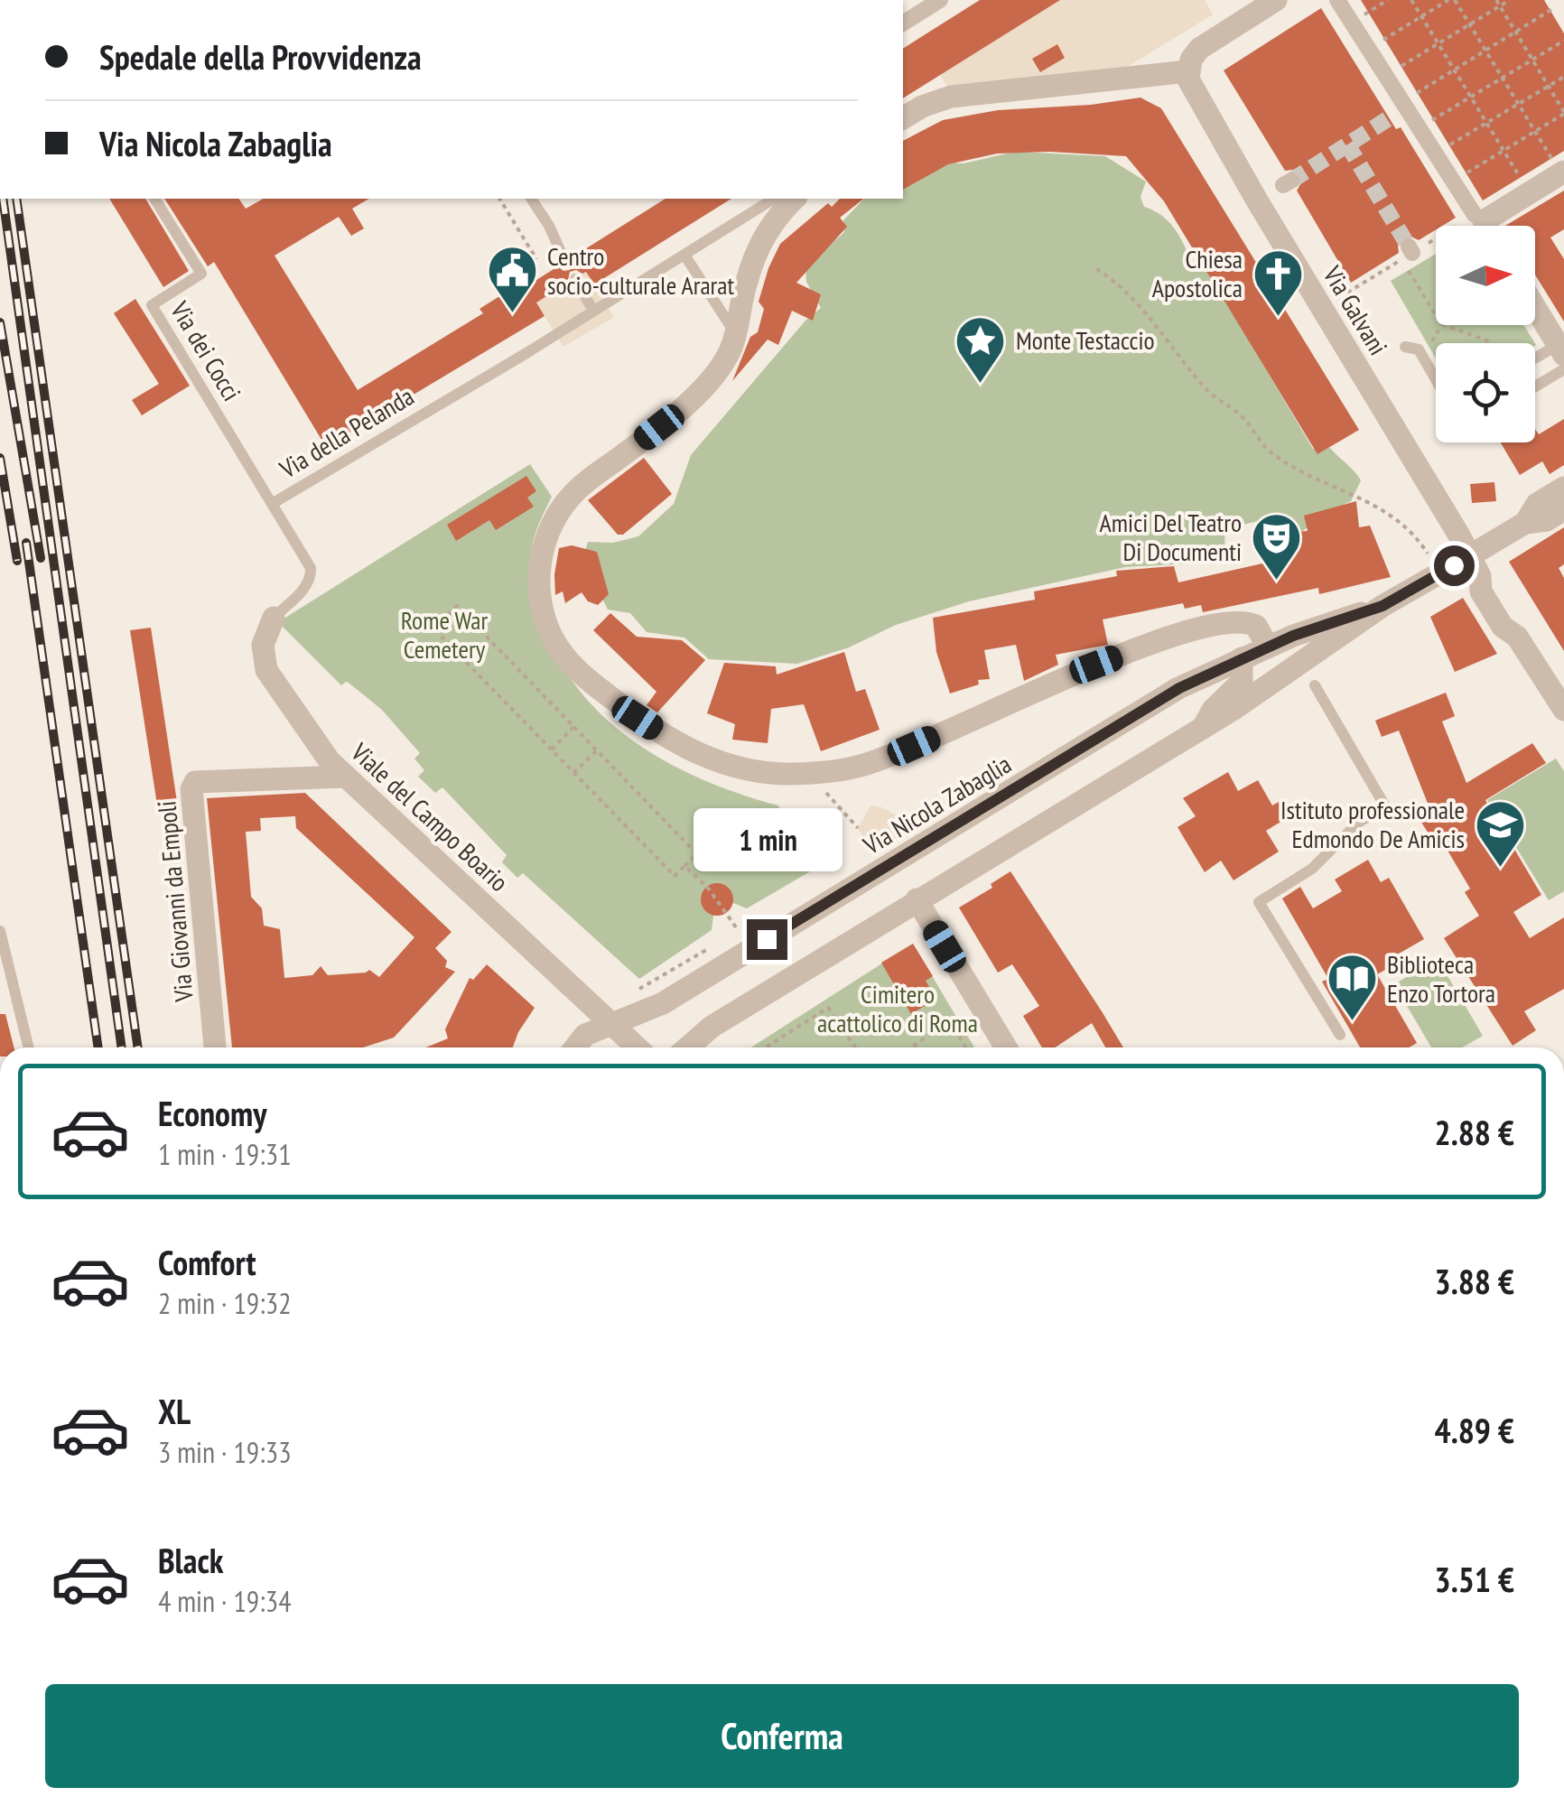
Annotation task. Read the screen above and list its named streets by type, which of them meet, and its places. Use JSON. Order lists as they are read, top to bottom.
{
  "streets": {
    "street": [
      "Via Galvani",
      "Via Nicola Zabaglia",
      "Viale del Campo Boario",
      "Via Giovanni da Empoli"
    ],
    "lane": ["Via dei Cocci", "Via della Pelanda"]
  },
  "crossings": [
    ["Via Galvani", "Via Nicola Zabaglia"],
    ["Via dei Cocci", "Via della Pelanda"],
    ["Via della Pelanda", "Viale del Campo Boario"],
    ["Via Nicola Zabaglia", "Viale del Campo Boario"],
    ["Viale del Campo Boario", "Via Giovanni da Empoli"]
  ],
  "parks": ["Rome War Cemetery", "Cimitero acattolico di Roma"],
  "places": {
    "public building": ["Centro socio-culturale Ararat"],
    "church": ["Chiesa Apostolica"],
    "place": ["Monte Testaccio"],
    "theatre": ["Amici Del Teatro Di Documenti"],
    "school or university": ["Istituto professionale Edmondo De Amicis"],
    "library": ["Biblioteca Enzo Tortora"]
  },
  "north": "right",
  "page": {
    "banner": ["Spedale della Provvidenza", "Via Nicola Zabaglia"],
    "bubble": "1 min",
    "list": [
      {
        "name": "Economy",
        "note": "1 min · 19:31",
        "value": "2.88 €"
      },
      {
        "name": "Comfort",
        "note": "2 min · 19:32",
        "value": "3.88 €"
      },
      {
        "name": "XL",
        "note": "3 min · 19:33",
        "value": "4.89 €"
      },
      {
        "name": "Black",
        "note": "4 min · 19:34",
        "value": "3.51 €"
      }
    ],
    "buttons": "Conferma"
  }
}
